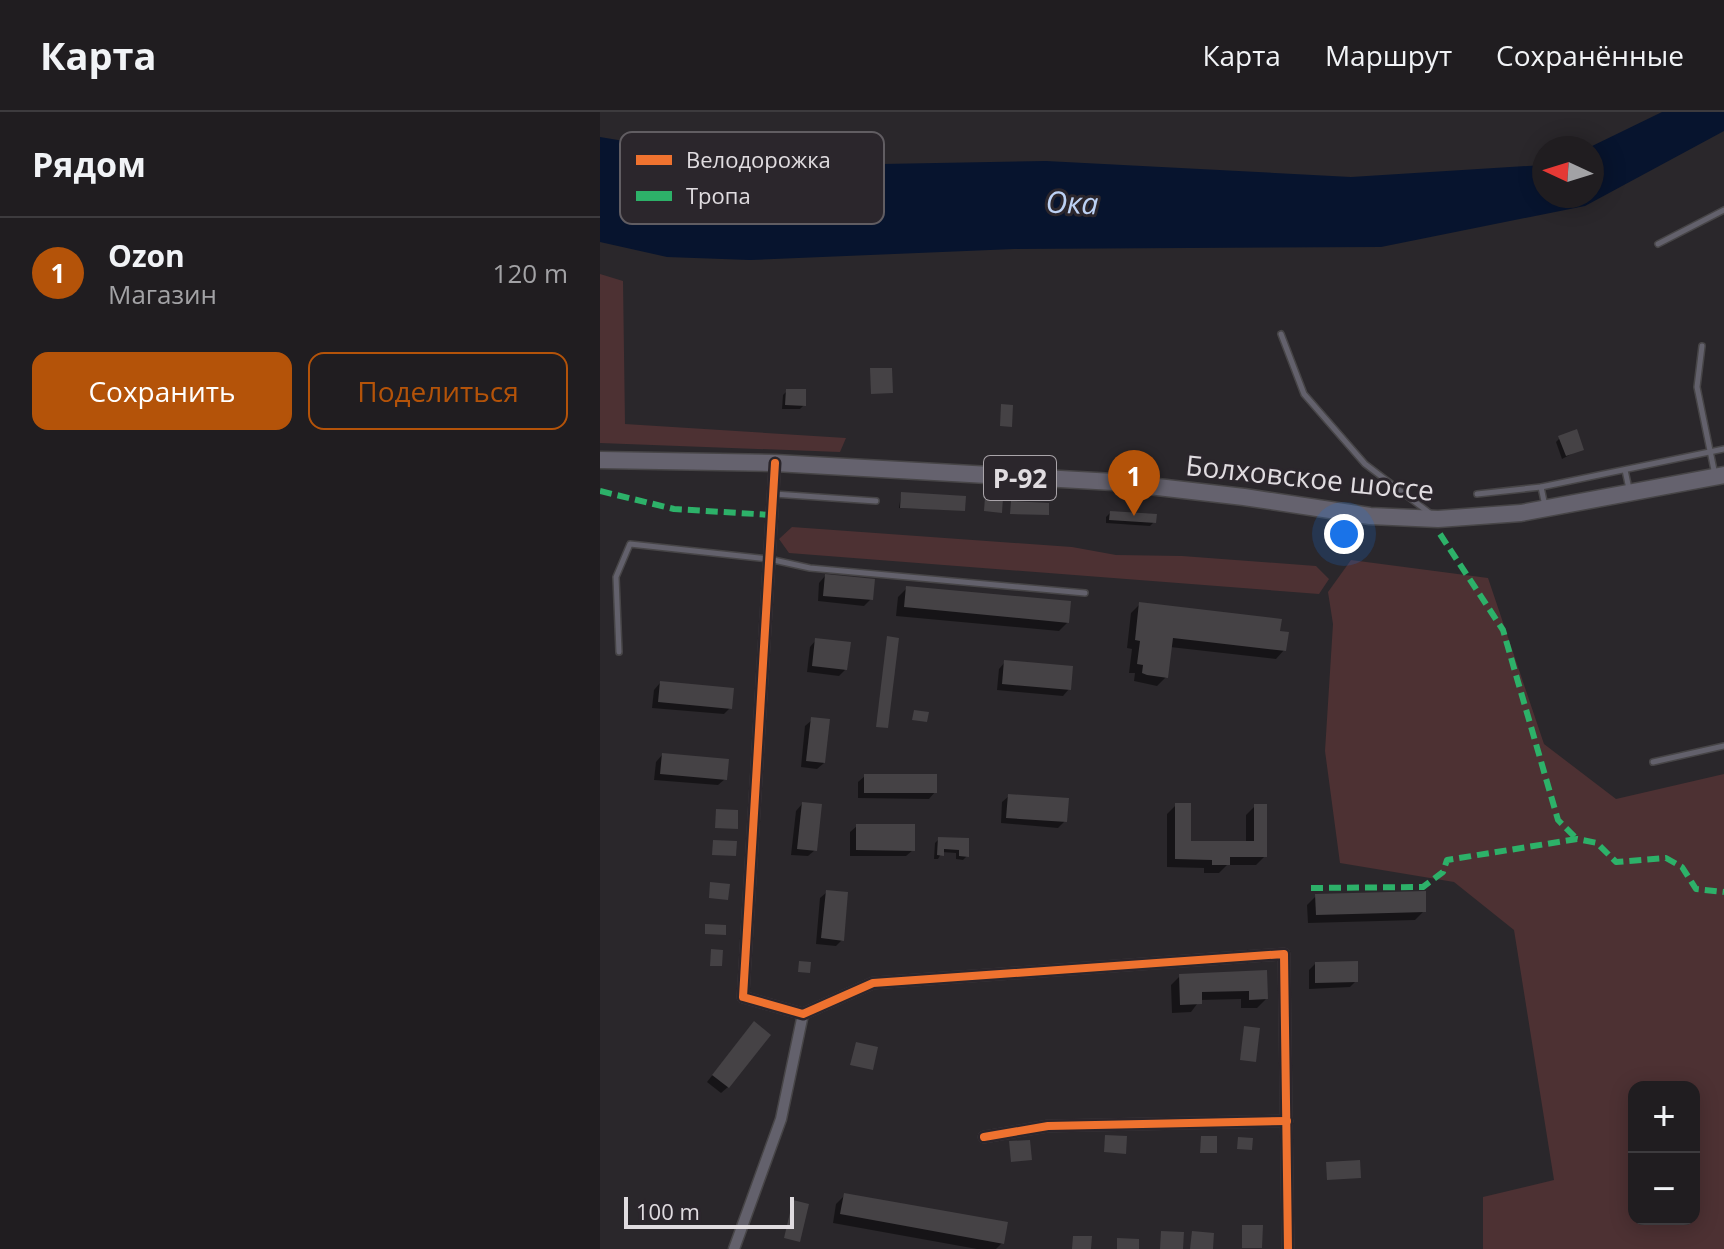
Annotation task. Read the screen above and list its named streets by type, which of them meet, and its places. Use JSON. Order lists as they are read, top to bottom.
{
  "streets": {
    "main road": ["Болховское шоссе", "Р-92"]
  },
  "water": ["Ока"],
  "legend": ["Велодорожка", "Тропа"],
  "scale_bar": "100 m",
  "north": "left",
  "page": {
    "header": "Карта",
    "nav": ["Карта", "Маршрут", "Сохранённые"],
    "heading": "Рядом",
    "list": [
      {
        "mark": "1",
        "name": "Ozon",
        "note": "Магазин",
        "value": "120 m"
      }
    ],
    "buttons": ["Сохранить", "Поделиться"],
    "pins": "1",
    "map_buttons": ["+", "−"],
    "scale": "100 m"
  }
}
